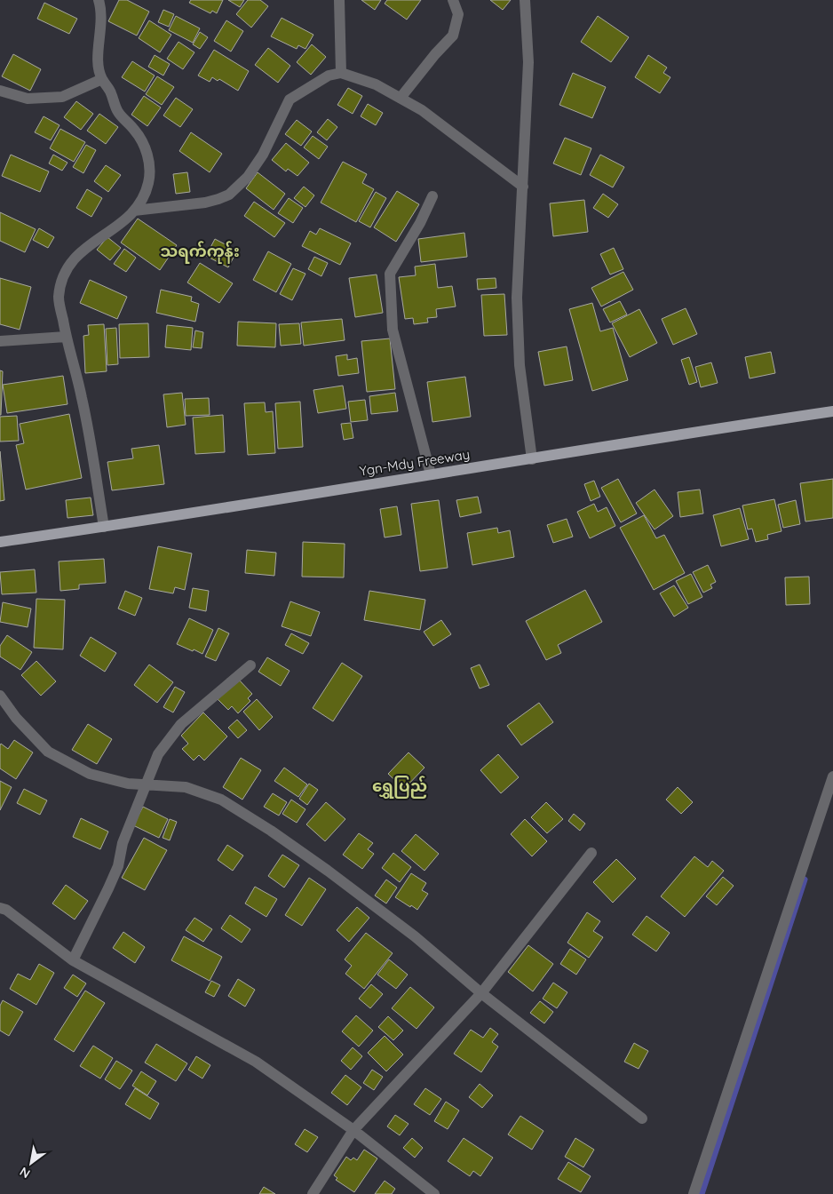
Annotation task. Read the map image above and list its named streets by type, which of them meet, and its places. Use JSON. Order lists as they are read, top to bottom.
{
  "streets": {
    "main road": ["Ygn-Mdy Freeway"]
  },
  "districts": ["သရက်ကုန်း", "ရွှေပြည်"],
  "north": "bottom left"
}
